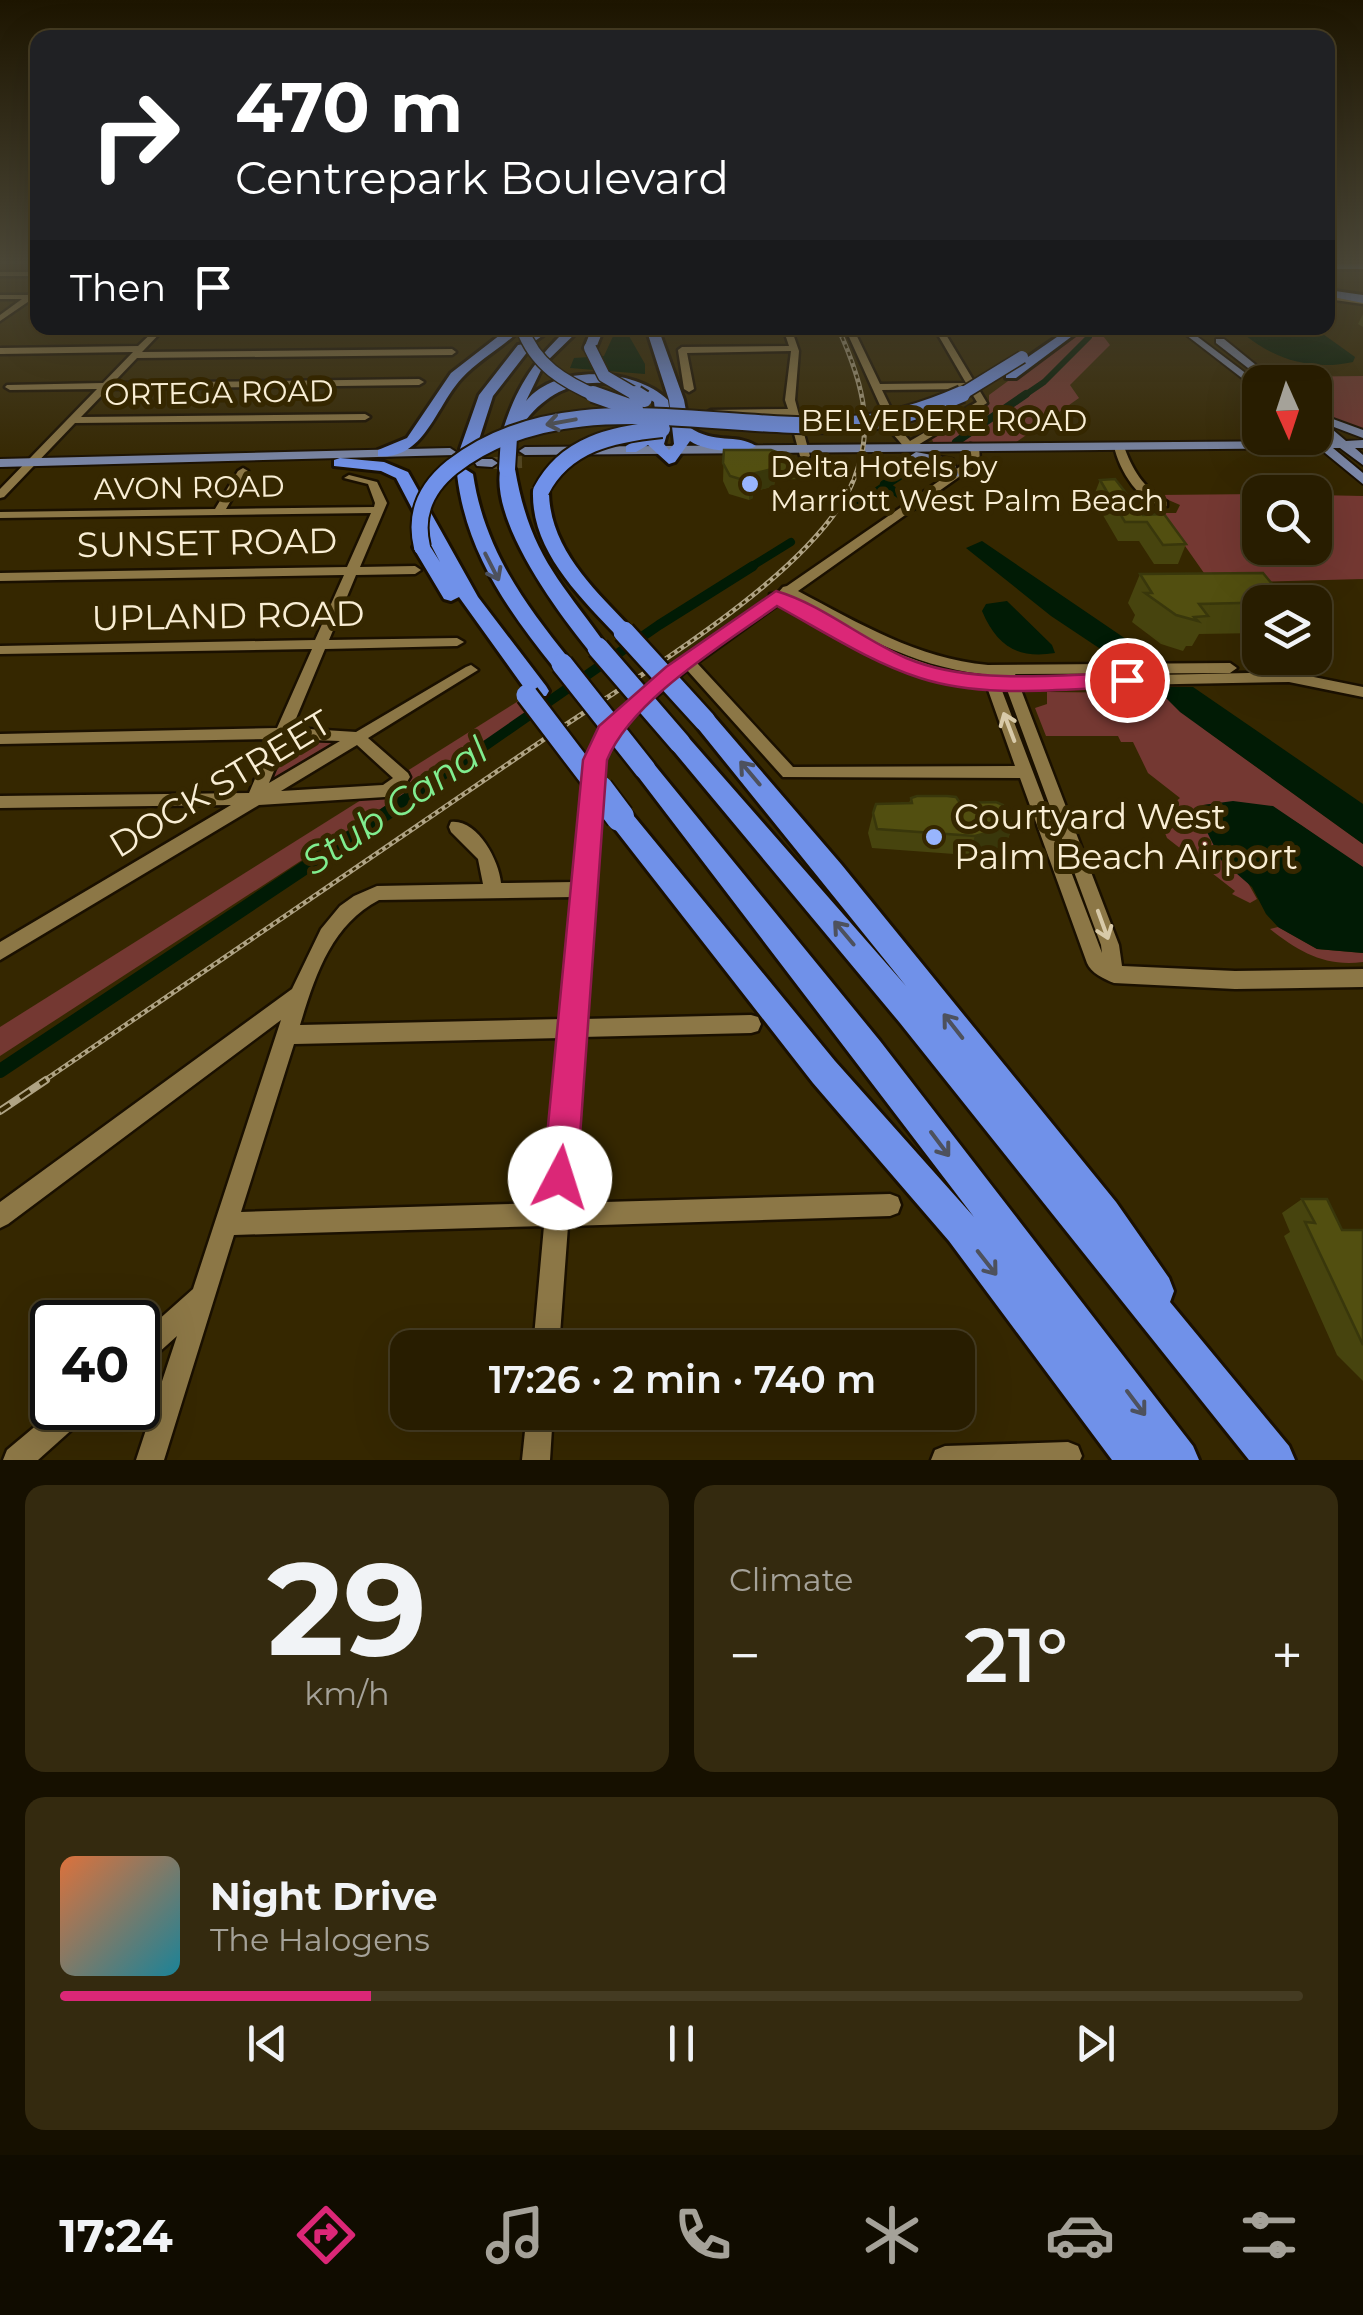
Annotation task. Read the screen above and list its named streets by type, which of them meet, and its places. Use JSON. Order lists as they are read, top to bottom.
{
  "streets": {
    "main road": ["BELVEDERE ROAD"],
    "street": [
      "ORTEGA ROAD",
      "AVON ROAD",
      "SUNSET ROAD",
      "UPLAND ROAD",
      "DOCK STREET"
    ]
  },
  "water": ["Stub Canal"],
  "places": ["Delta Hotels by Marriott West Palm Beach", "Courtyard West Palm Beach Airport"],
  "north": "bottom",
  "page": {
    "turn": ["470 m", "Centrepark Boulevard"],
    "then": "Then",
    "limit": "40",
    "trip": "17:26 · 2 min · 740 m",
    "tile": [
      ["29", "km/h"],
      "Climate"
    ],
    "heat": ["−", "21°", "+"],
    "song": ["Night Drive", "The Halogens"],
    "tabs": "17:24"
  }
}
